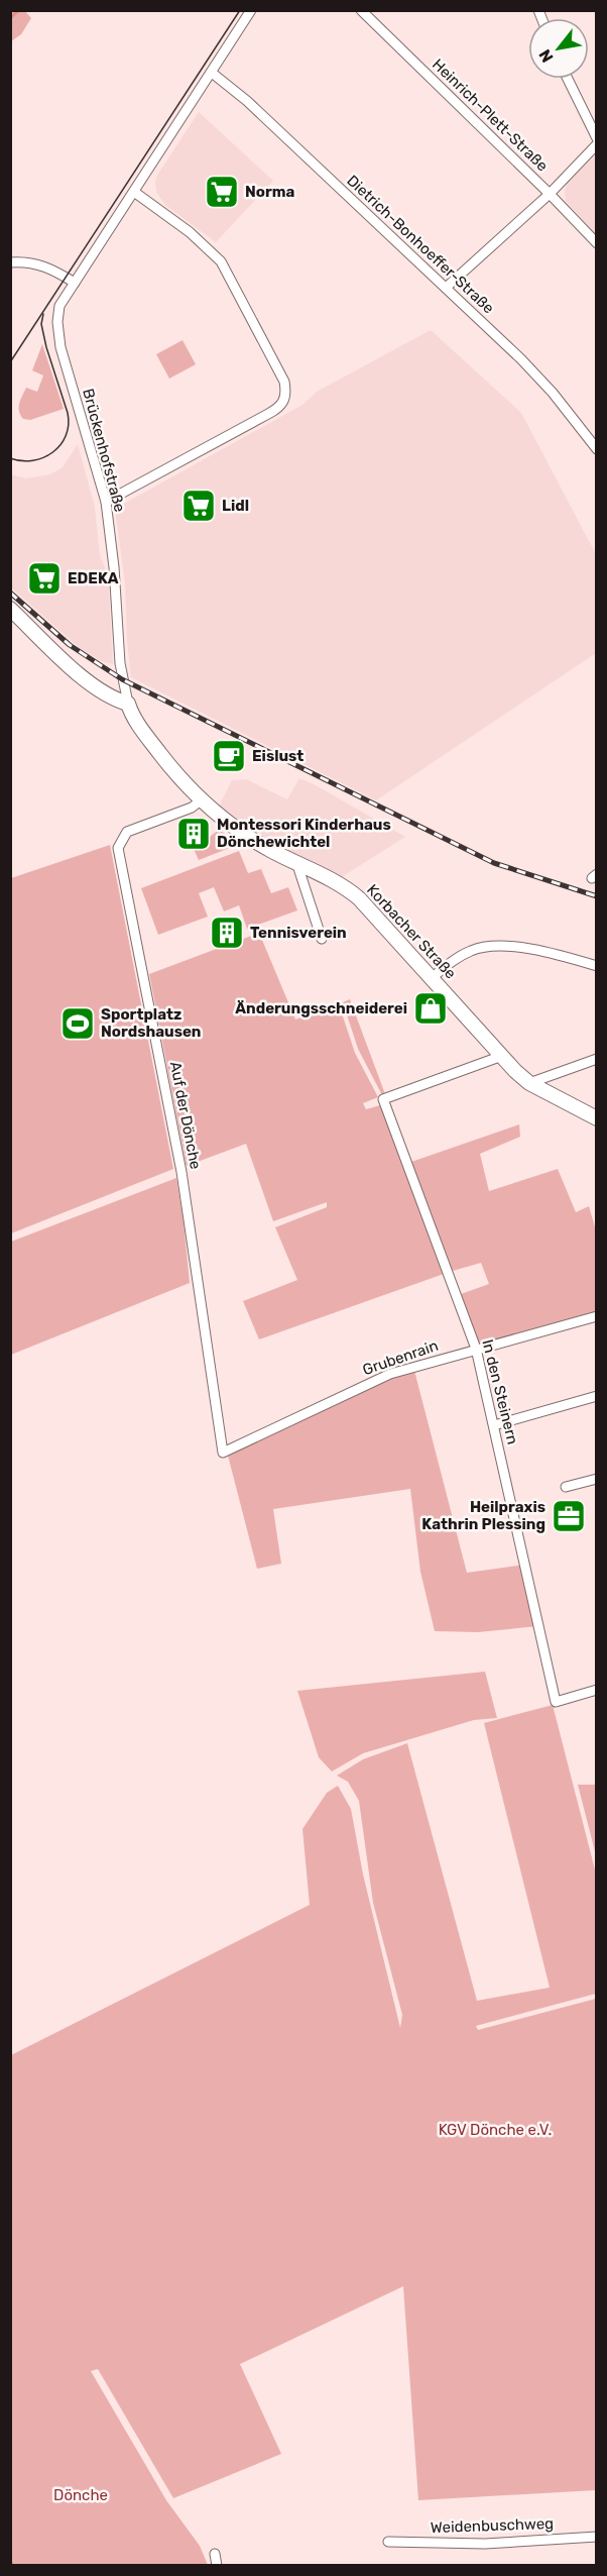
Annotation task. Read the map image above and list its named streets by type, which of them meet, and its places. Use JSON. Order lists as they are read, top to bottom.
{
  "streets": {
    "street": [
      "Heinrich-Plett-Straße",
      "Dietrich-Bonhoeffer-Straße",
      "Brückenhofstraße",
      "Korbacher Straße",
      "Auf der Dönche",
      "Grubenrain",
      "In den Steinern",
      "Weidenbuschweg"
    ]
  },
  "crossings": [
    ["Dietrich-Bonhoeffer-Straße", "Brückenhofstraße"],
    ["Brückenhofstraße", "Korbacher Straße"],
    ["Korbacher Straße", "Auf der Dönche"],
    ["Korbacher Straße", "In den Steinern"],
    ["Auf der Dönche", "Grubenrain"],
    ["Grubenrain", "In den Steinern"]
  ],
  "parks": ["KGV Dönche e.V.", "Dönche"],
  "places": {
    "supermarket": ["Norma", "Lidl", "EDEKA"],
    "cafe": ["Eislust"],
    "building": ["Montessori Kinderhaus Dönchewichtel", "Tennisverein"],
    "shop": ["Änderungsschneiderei"],
    "sports": ["Sportplatz Nordshausen"],
    "office": ["Heilpraxis Kathrin Plessing"]
  },
  "north": "bottom left"
}
